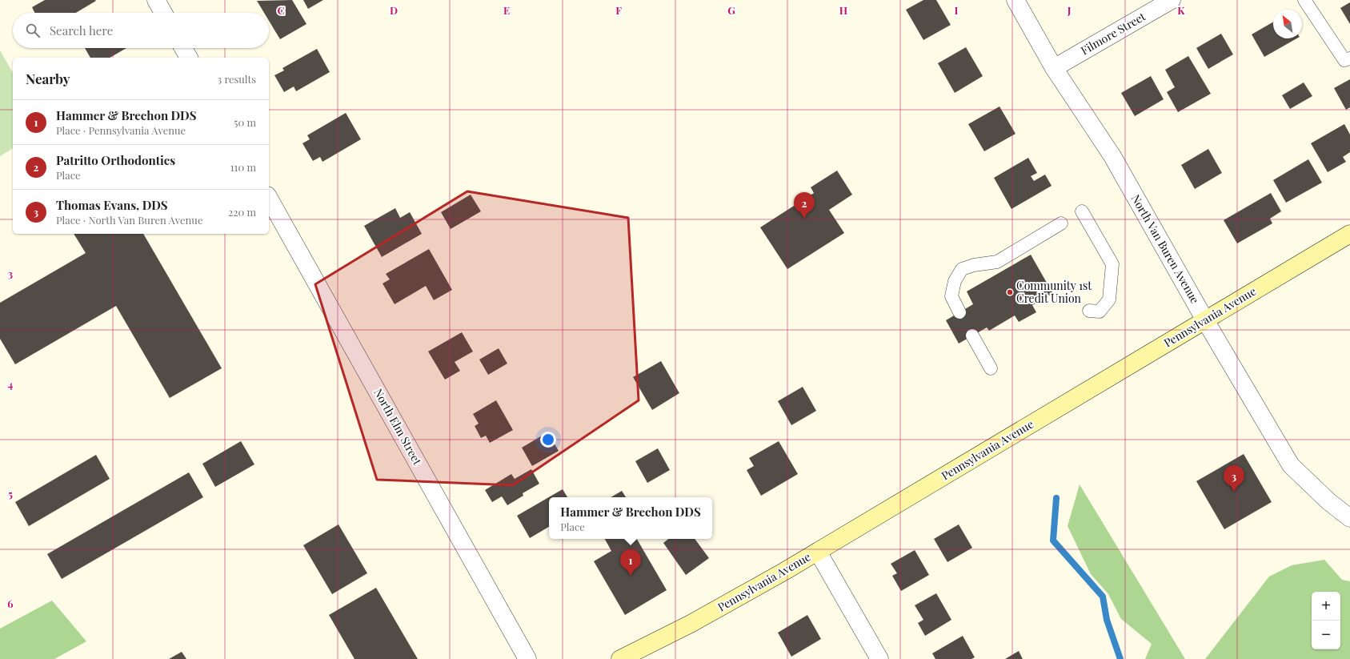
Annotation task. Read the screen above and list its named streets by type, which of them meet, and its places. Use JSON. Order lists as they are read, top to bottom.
{
  "streets": {
    "main road": ["Pennsylvania Avenue"],
    "street": ["Filmore Street", "North Van Buren Avenue", "North Elm Street"]
  },
  "crossings": [
    ["Filmore Street", "North Van Buren Avenue"],
    ["North Van Buren Avenue", "Pennsylvania Avenue"]
  ],
  "places": ["Community 1st Credit Union"],
  "north": "top left",
  "page": {
    "search": "Search here",
    "heading": ["Nearby", "3 results"],
    "list": [
      {
        "mark": "1",
        "name": "Hammer & Brechon DDS",
        "note": "Place · Pennsylvania Avenue",
        "value": "50 m"
      },
      {
        "mark": "2",
        "name": "Patritto Orthodontics",
        "note": "Place",
        "value": "110 m"
      },
      {
        "mark": "3",
        "name": "Thomas Evans, DDS",
        "note": "Place · North Van Buren Avenue",
        "value": "220 m"
      }
    ],
    "pins": ["2", "3", "1"],
    "popup": ["Hammer & Brechon DDS", "Place"],
    "map_buttons": ["+", "−"]
  },
  "grid": {
    "columns": [
      "C",
      "D",
      "E",
      "F",
      "G",
      "H",
      "I",
      "J",
      "K"
    ],
    "rows": [
      "3",
      "4",
      "5",
      "6"
    ]
  }
}
